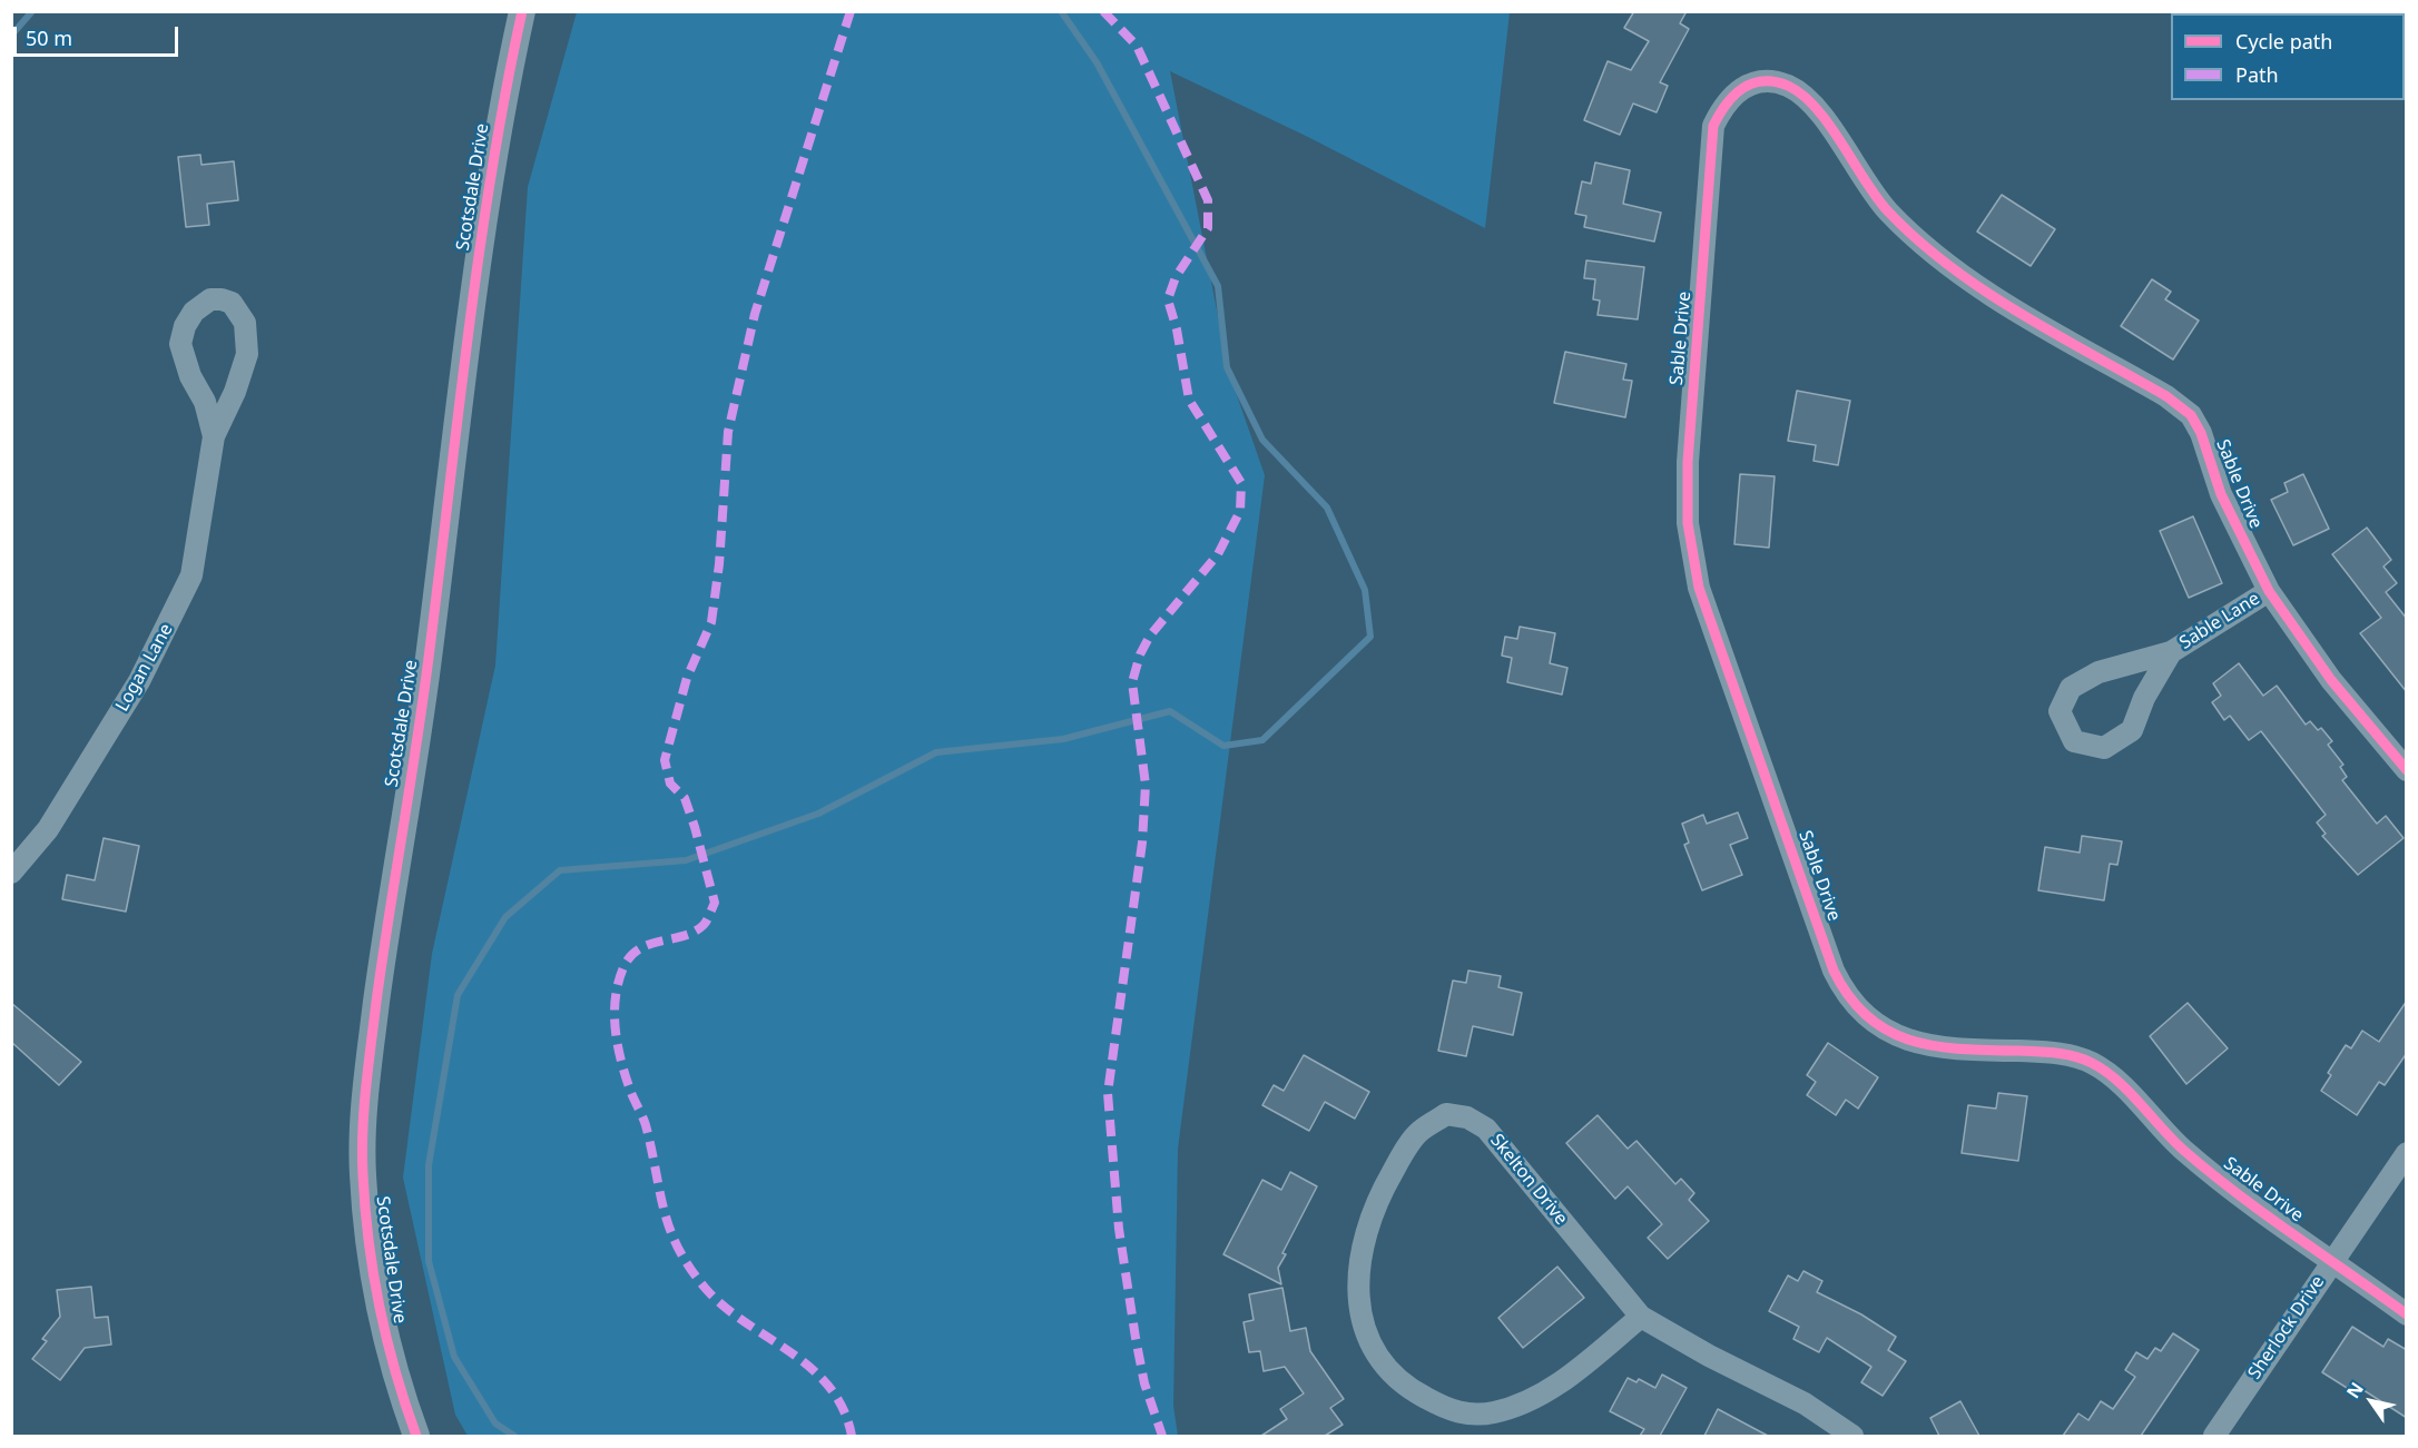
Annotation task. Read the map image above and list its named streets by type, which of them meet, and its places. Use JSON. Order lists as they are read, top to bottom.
{
  "streets": {
    "street": [
      "Scotsdale Drive",
      "Sable Drive",
      "Sable Lane",
      "Logan Lane",
      "Skelton Drive",
      "Sherlock Drive"
    ]
  },
  "crossings": [
    ["Sable Drive", "Sable Lane"],
    ["Sable Drive", "Sherlock Drive"]
  ],
  "legend": ["Cycle path", "Path"],
  "scale_bar": "50 m",
  "north": "top left"
}
